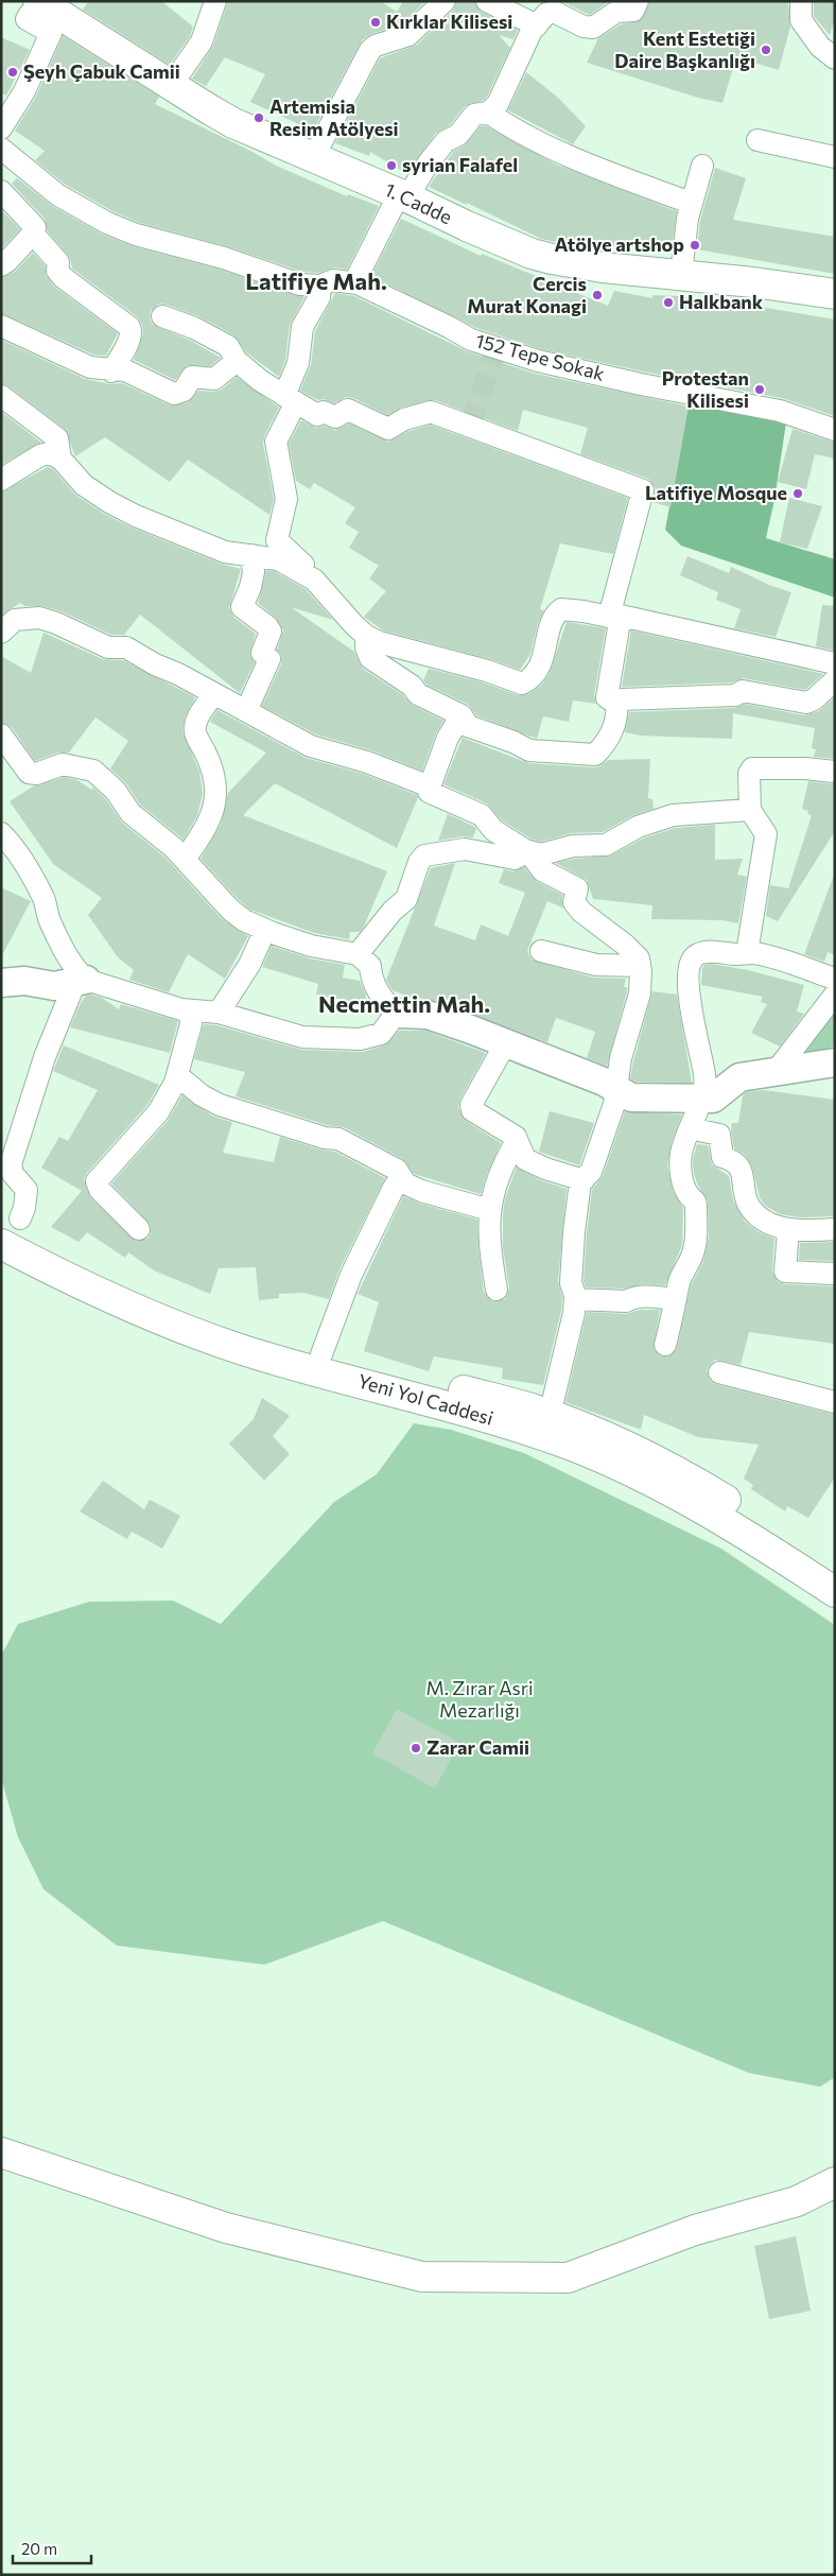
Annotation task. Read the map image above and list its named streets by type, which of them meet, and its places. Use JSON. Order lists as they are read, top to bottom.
{
  "streets": {
    "main road": ["1. Cadde", "Yeni Yol Caddesi"],
    "street": ["152 Tepe Sokak"]
  },
  "districts": ["Latifiye Mah.", "Necmettin Mah."],
  "parks": ["M. Zırar Asri Mezarlığı"],
  "places": [
    "Kırklar Kilisesi",
    "Kent Estetiği Daire Başkanlığı",
    "Şeyh Çabuk Camii",
    "Artemisia Resim Atölyesi",
    "syrian Falafel",
    "Atölye artshop",
    "Cercis Murat Konagi",
    "Halkbank",
    "Protestan Kilisesi",
    "Latifiye Mosque",
    "Zarar Camii"
  ],
  "scale_bar": "20 m"
}
